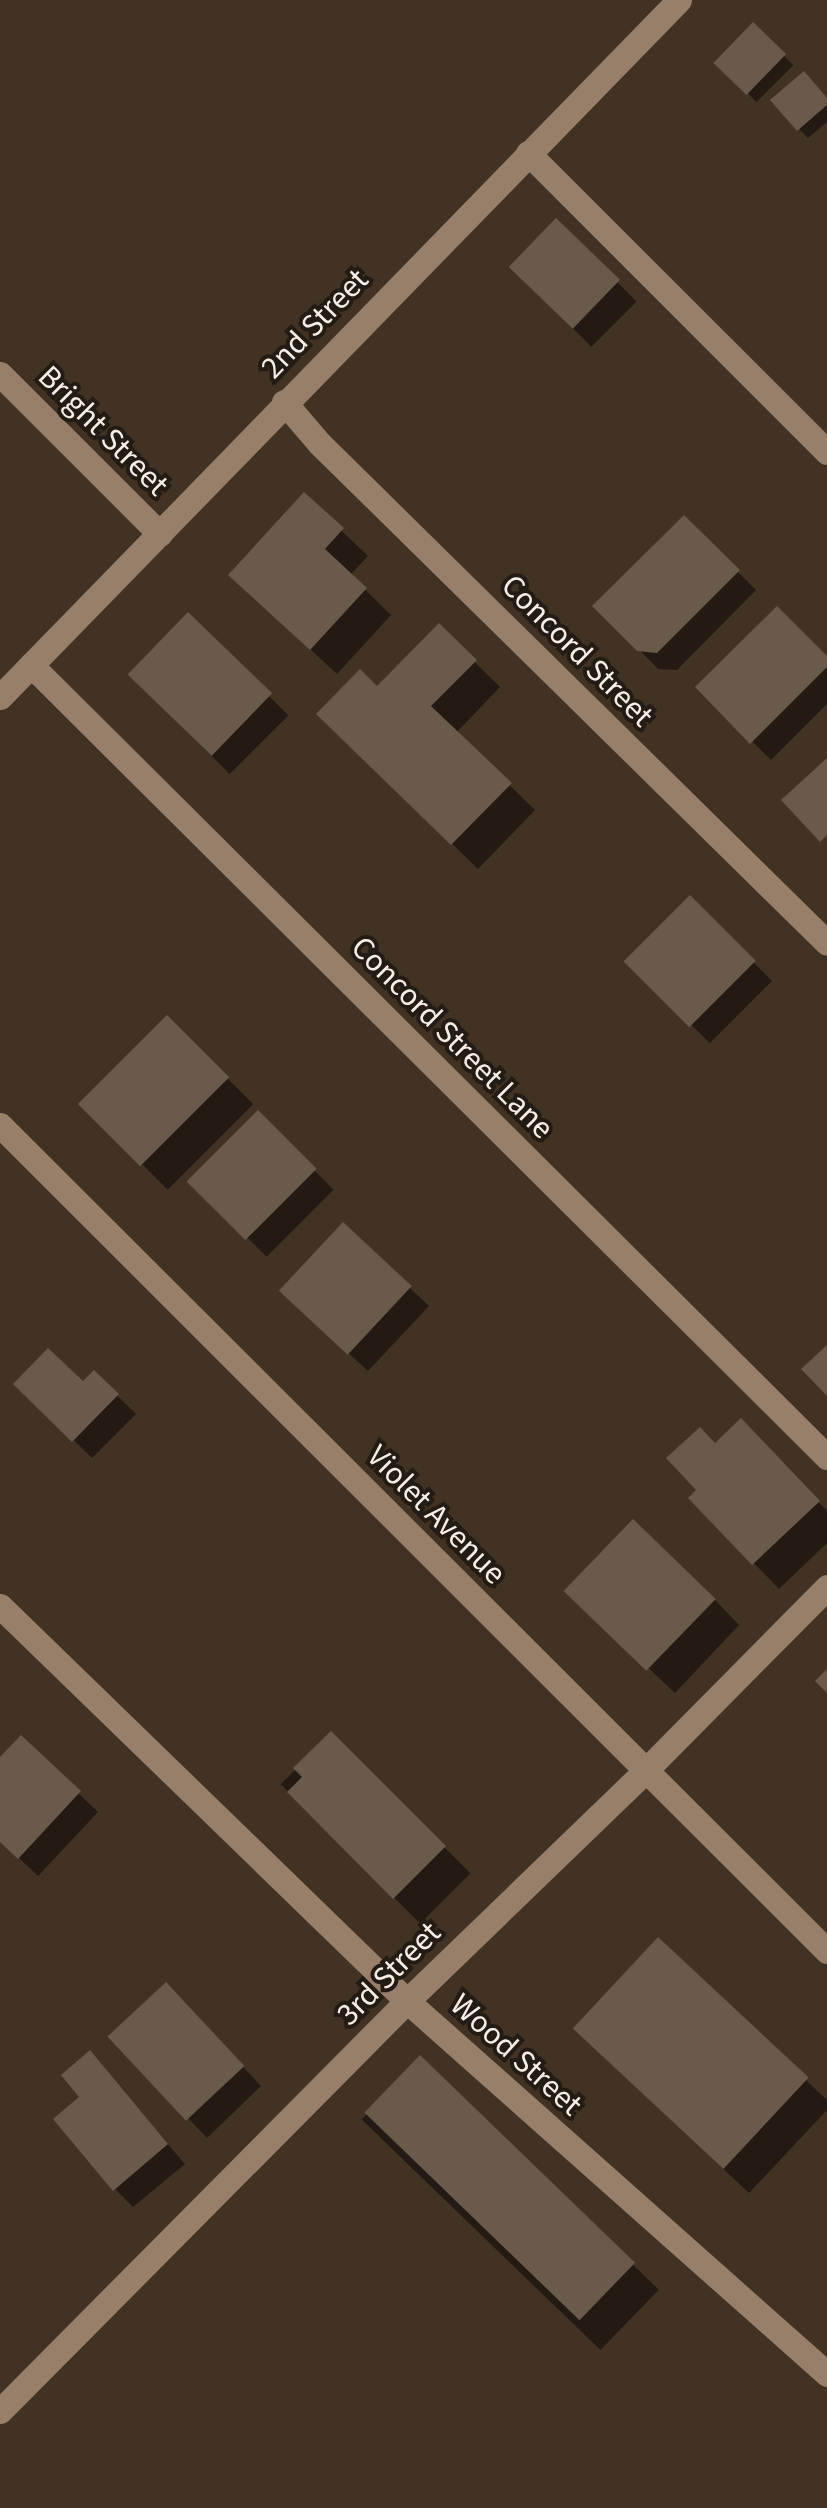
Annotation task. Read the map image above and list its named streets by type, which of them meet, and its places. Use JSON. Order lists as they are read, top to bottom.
{
  "streets": {
    "street": [
      "2nd Street",
      "Bright Street",
      "Concord Street",
      "Concord Street Lane",
      "Violet Avenue",
      "3rd Street",
      "Wood Street"
    ]
  },
  "crossings": [
    ["2nd Street", "Bright Street"],
    ["2nd Street", "Concord Street"],
    ["2nd Street", "Concord Street Lane"],
    ["Violet Avenue", "3rd Street"],
    ["3rd Street", "Wood Street"]
  ]
}
